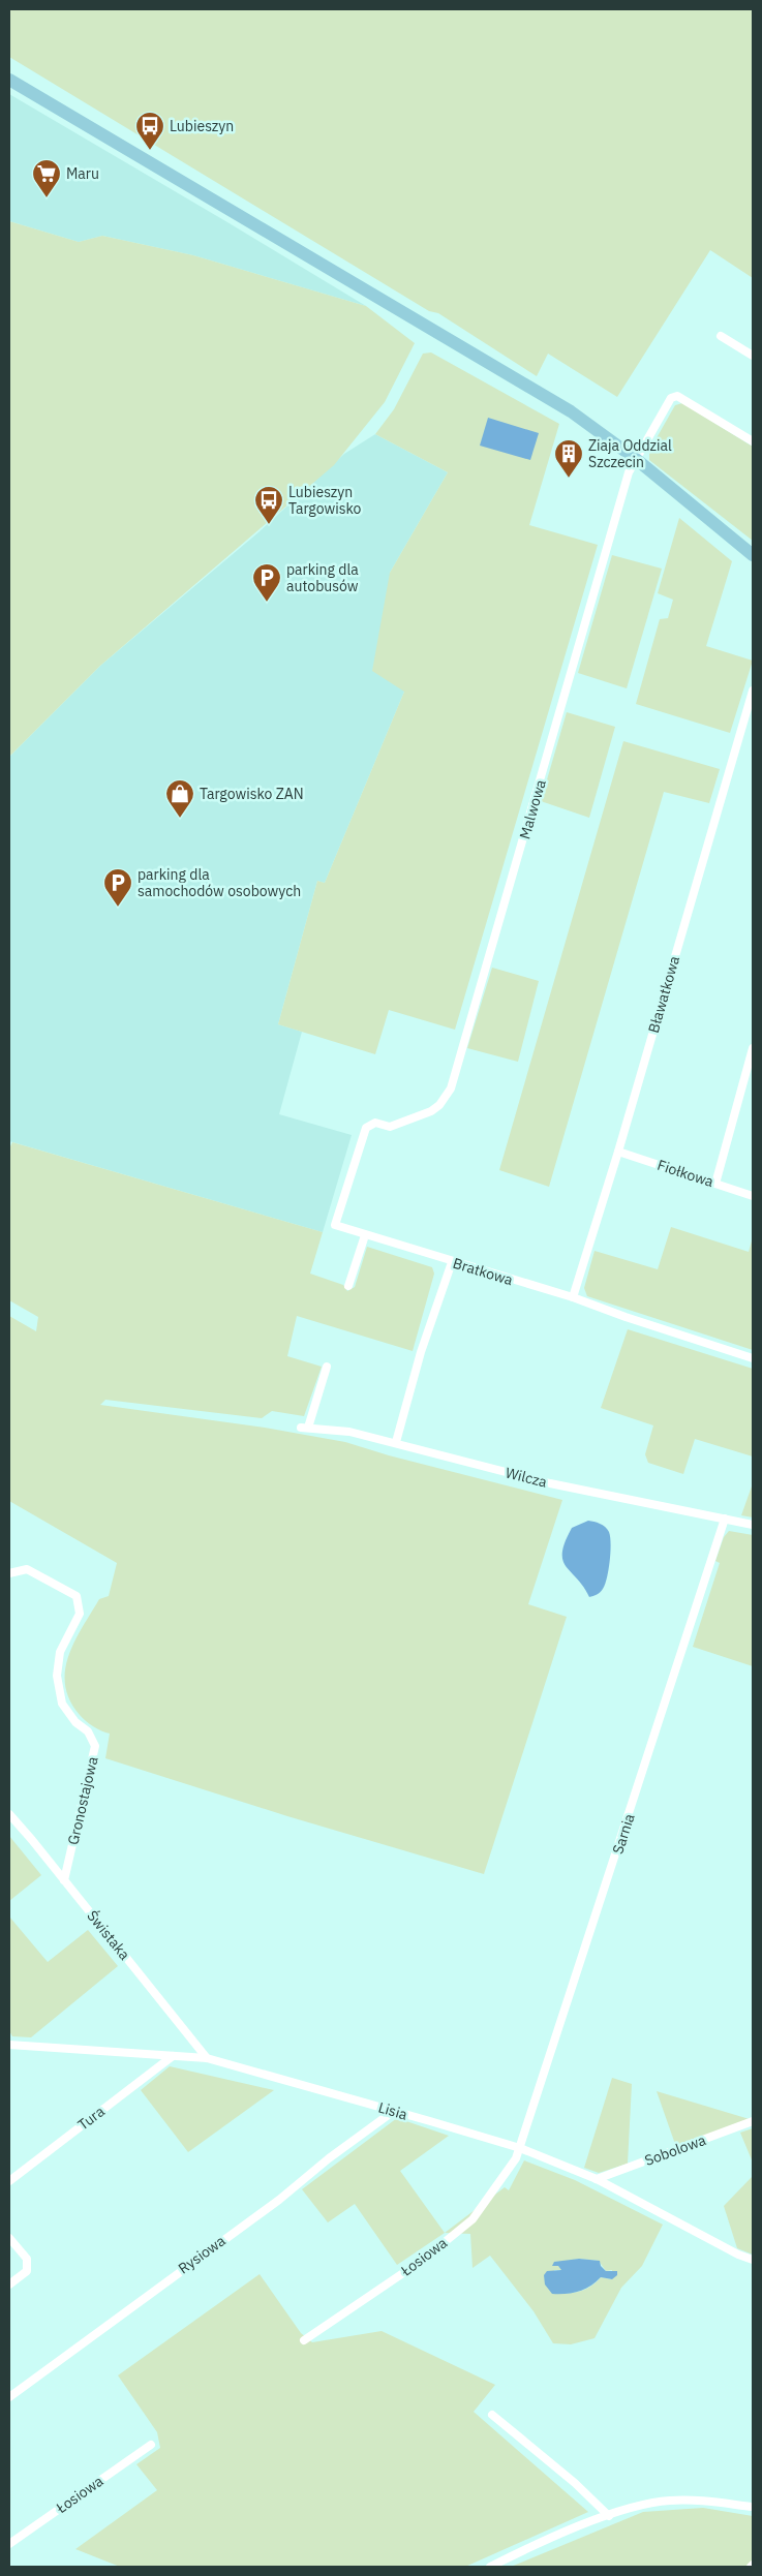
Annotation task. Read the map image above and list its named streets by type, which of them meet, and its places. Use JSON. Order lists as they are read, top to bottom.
{
  "streets": {
    "street": [
      "Malwowa",
      "Bławatkowa",
      "Fiołkowa",
      "Bratkowa",
      "Wilcza",
      "Gronostajowa",
      "Sarnia",
      "Świstaka",
      "Lisia",
      "Tura",
      "Sobolowa",
      "Rysiowa",
      "Łosiowa"
    ]
  },
  "crossings": [
    ["Malwowa", "Bratkowa"],
    ["Bławatkowa", "Fiołkowa"],
    ["Bławatkowa", "Bratkowa"],
    ["Wilcza", "Sarnia"],
    ["Gronostajowa", "Świstaka"],
    ["Sarnia", "Lisia"],
    ["Sarnia", "Łosiowa"],
    ["Świstaka", "Lisia"],
    ["Lisia", "Tura"],
    ["Lisia", "Sobolowa"],
    ["Lisia", "Rysiowa"],
    ["Lisia", "Łosiowa"]
  ],
  "places": {
    "bus stop": ["Lubieszyn", "Lubieszyn Targowisko"],
    "supermarket": ["Maru"],
    "building": ["Ziaja Oddzial Szczecin"],
    "parking": ["parking dla autobusów", "parking dla samochodów osobowych"],
    "shop": ["Targowisko ZAN"]
  }
}
